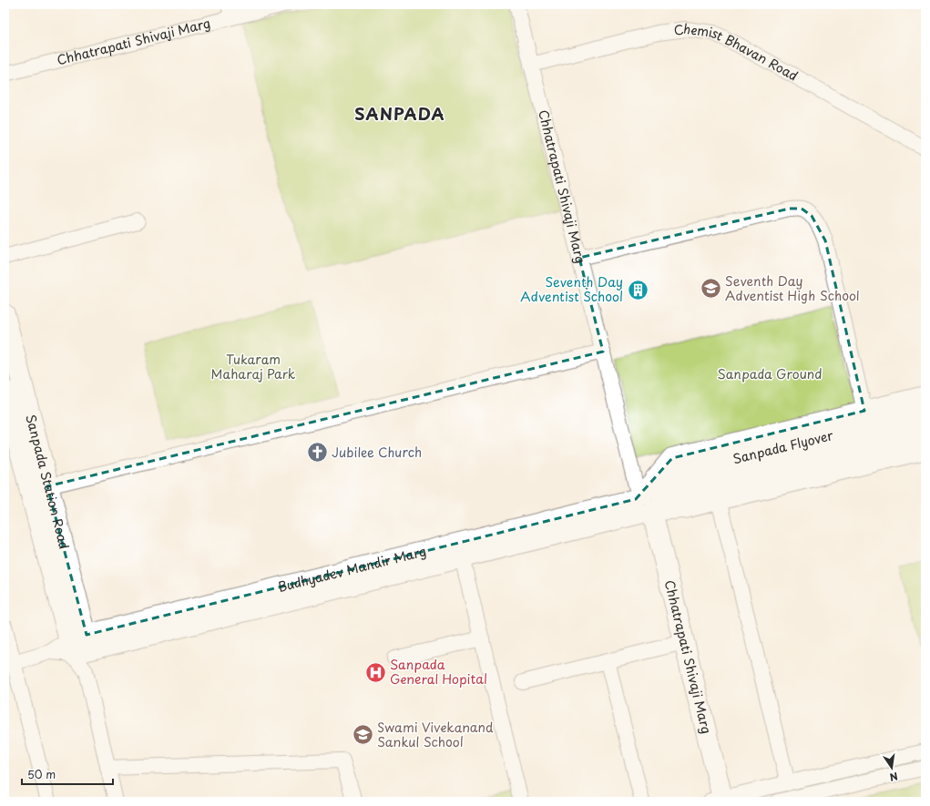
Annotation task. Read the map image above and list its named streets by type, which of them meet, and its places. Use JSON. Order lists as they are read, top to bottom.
{
  "streets": {
    "main road": [
      "Chhatrapati Shivaji Marg",
      "Sanpada Flyover",
      "Sanpada Station Road",
      "Budhyadev Mandir Marg"
    ],
    "street": ["Chemist Bhavan Road"]
  },
  "crossings": [
    ["Chhatrapati Shivaji Marg", "Chemist Bhavan Road"],
    ["Chhatrapati Shivaji Marg", "Sanpada Flyover"],
    ["Chhatrapati Shivaji Marg", "Budhyadev Mandir Marg"],
    ["Sanpada Flyover", "Budhyadev Mandir Marg"],
    ["Sanpada Station Road", "Budhyadev Mandir Marg"]
  ],
  "districts": ["SANPADA"],
  "parks": ["Tukaram Maharaj Park", "Sanpada Ground"],
  "places": {
    "school or university": ["Seventh Day Adventist High School", "Swami Vivekanand Sankul School"],
    "building": ["Seventh Day Adventist School"],
    "church": ["Jubilee Church"],
    "hospital": ["Sanpada General Hopital"]
  },
  "scale_bar": "50 m",
  "north": "bottom"
}
